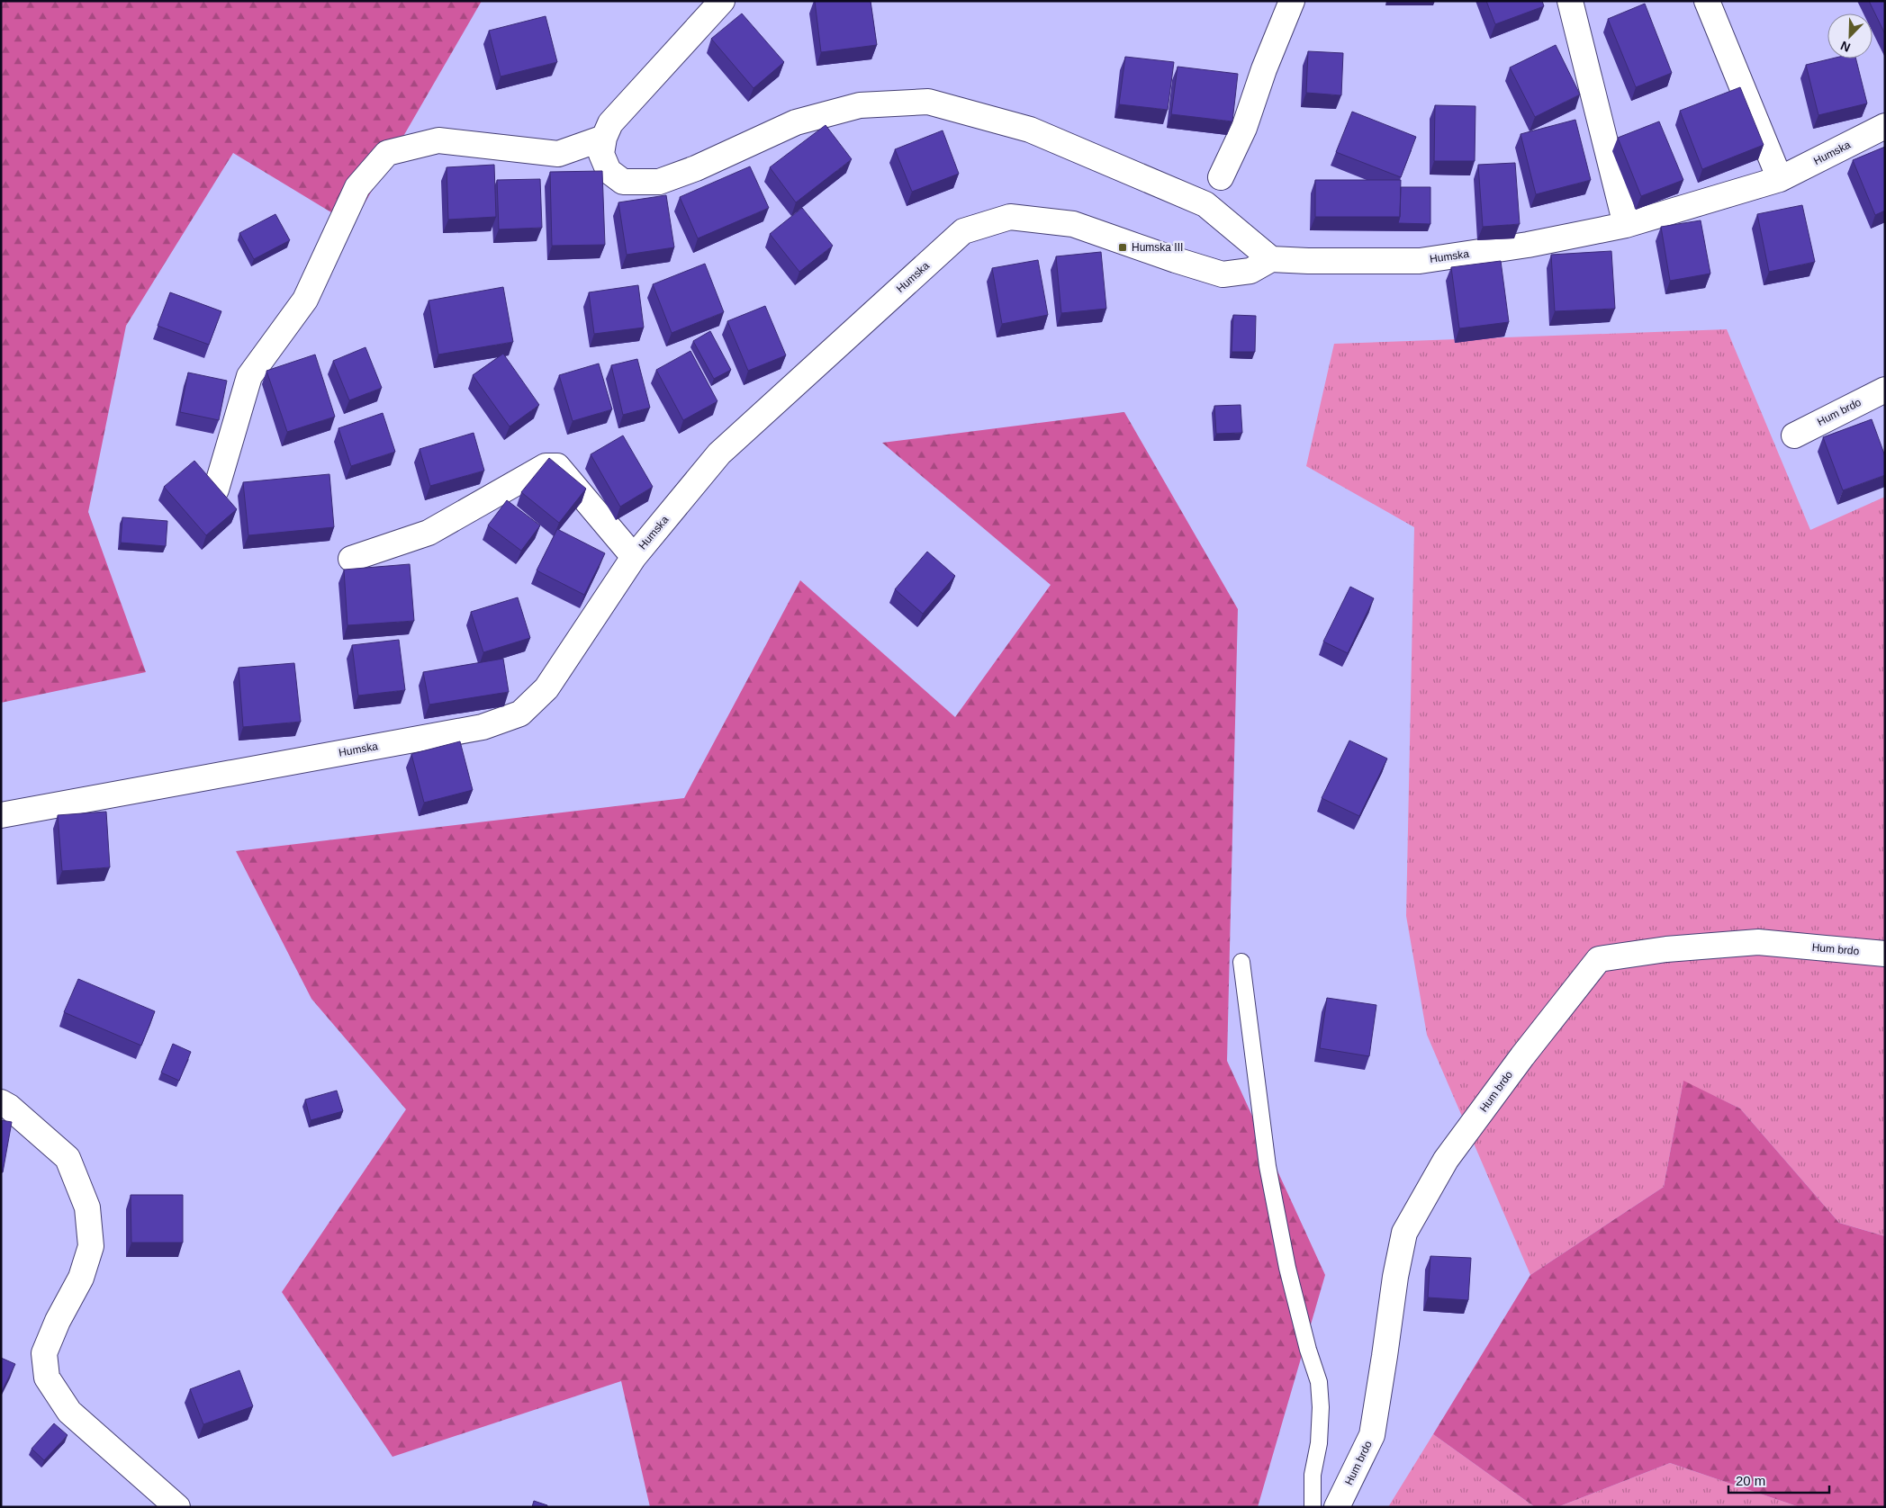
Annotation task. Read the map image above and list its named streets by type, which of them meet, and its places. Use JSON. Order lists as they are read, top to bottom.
{
  "streets": {
    "street": ["Humska", "Hum brdo"]
  },
  "places": {
    "transit": ["Humska III"]
  },
  "scale_bar": "20 m",
  "north": "bottom left"
}
